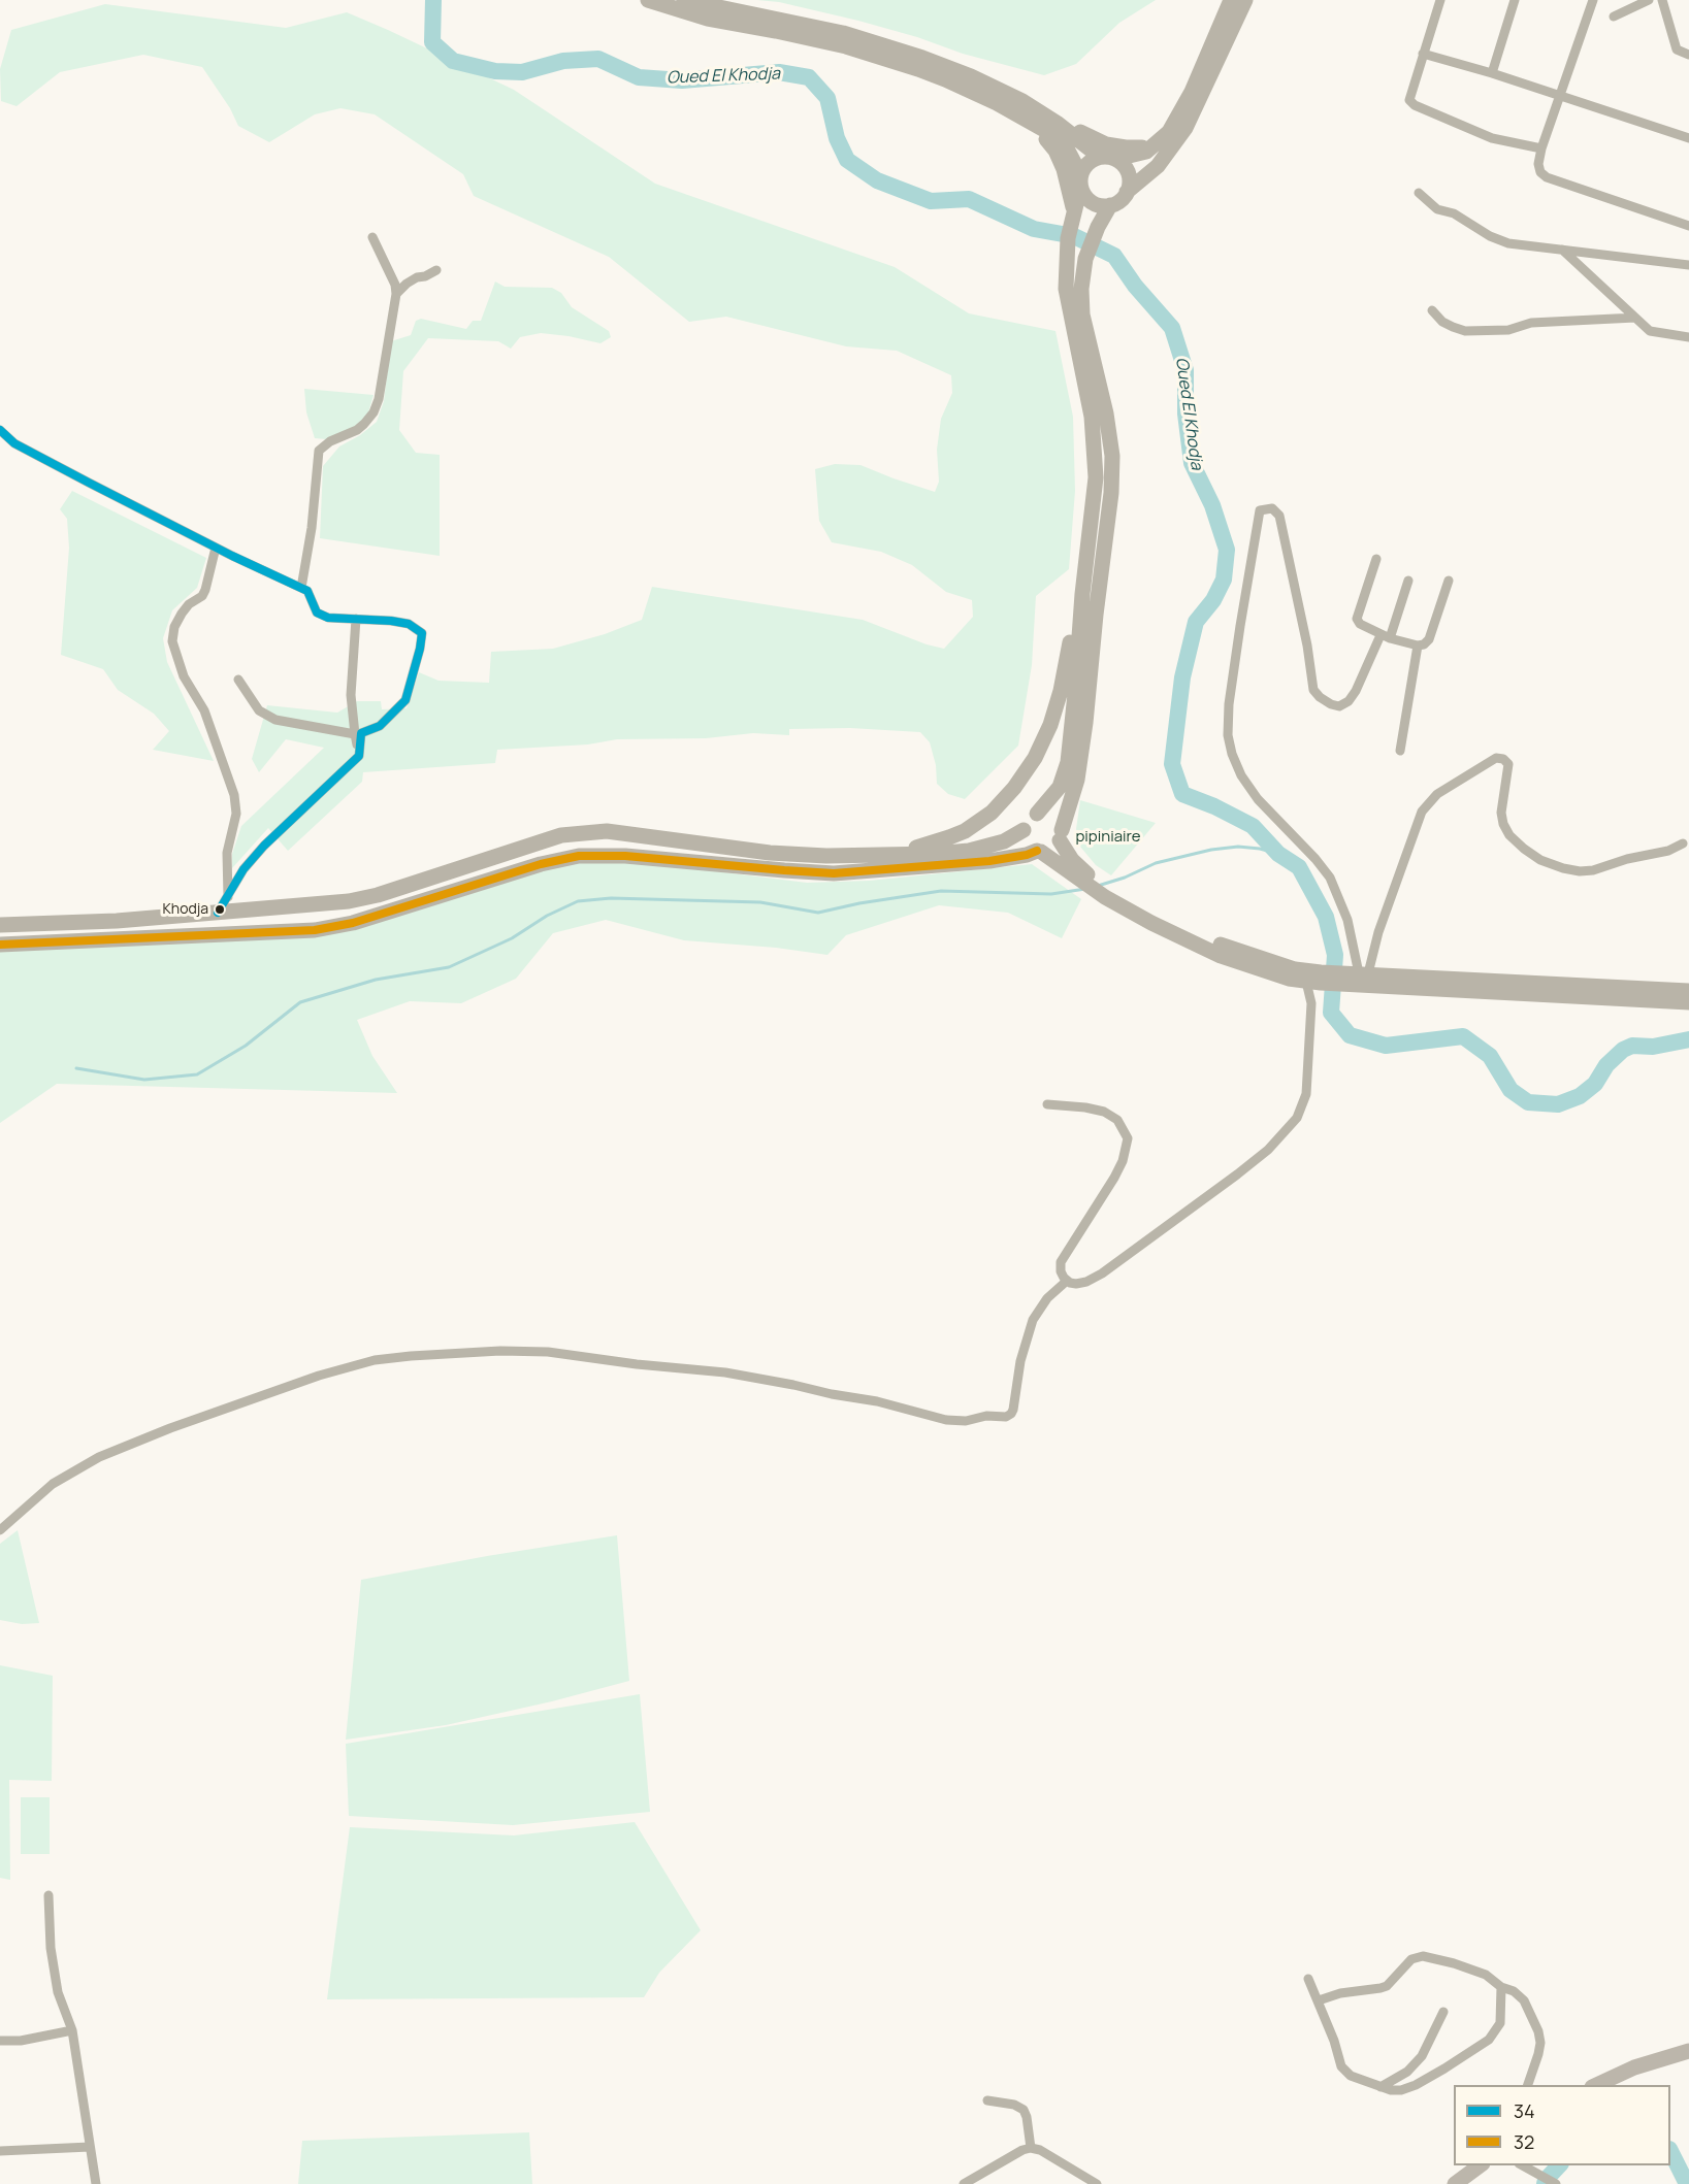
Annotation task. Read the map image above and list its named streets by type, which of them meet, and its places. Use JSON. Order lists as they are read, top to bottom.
{
  "water": ["Oued El Khodja"],
  "parks": ["pipiniaire"],
  "places": ["Khodja"],
  "lines": ["transit line 34", "transit line 32"],
  "legend": ["34", "32"]
}
